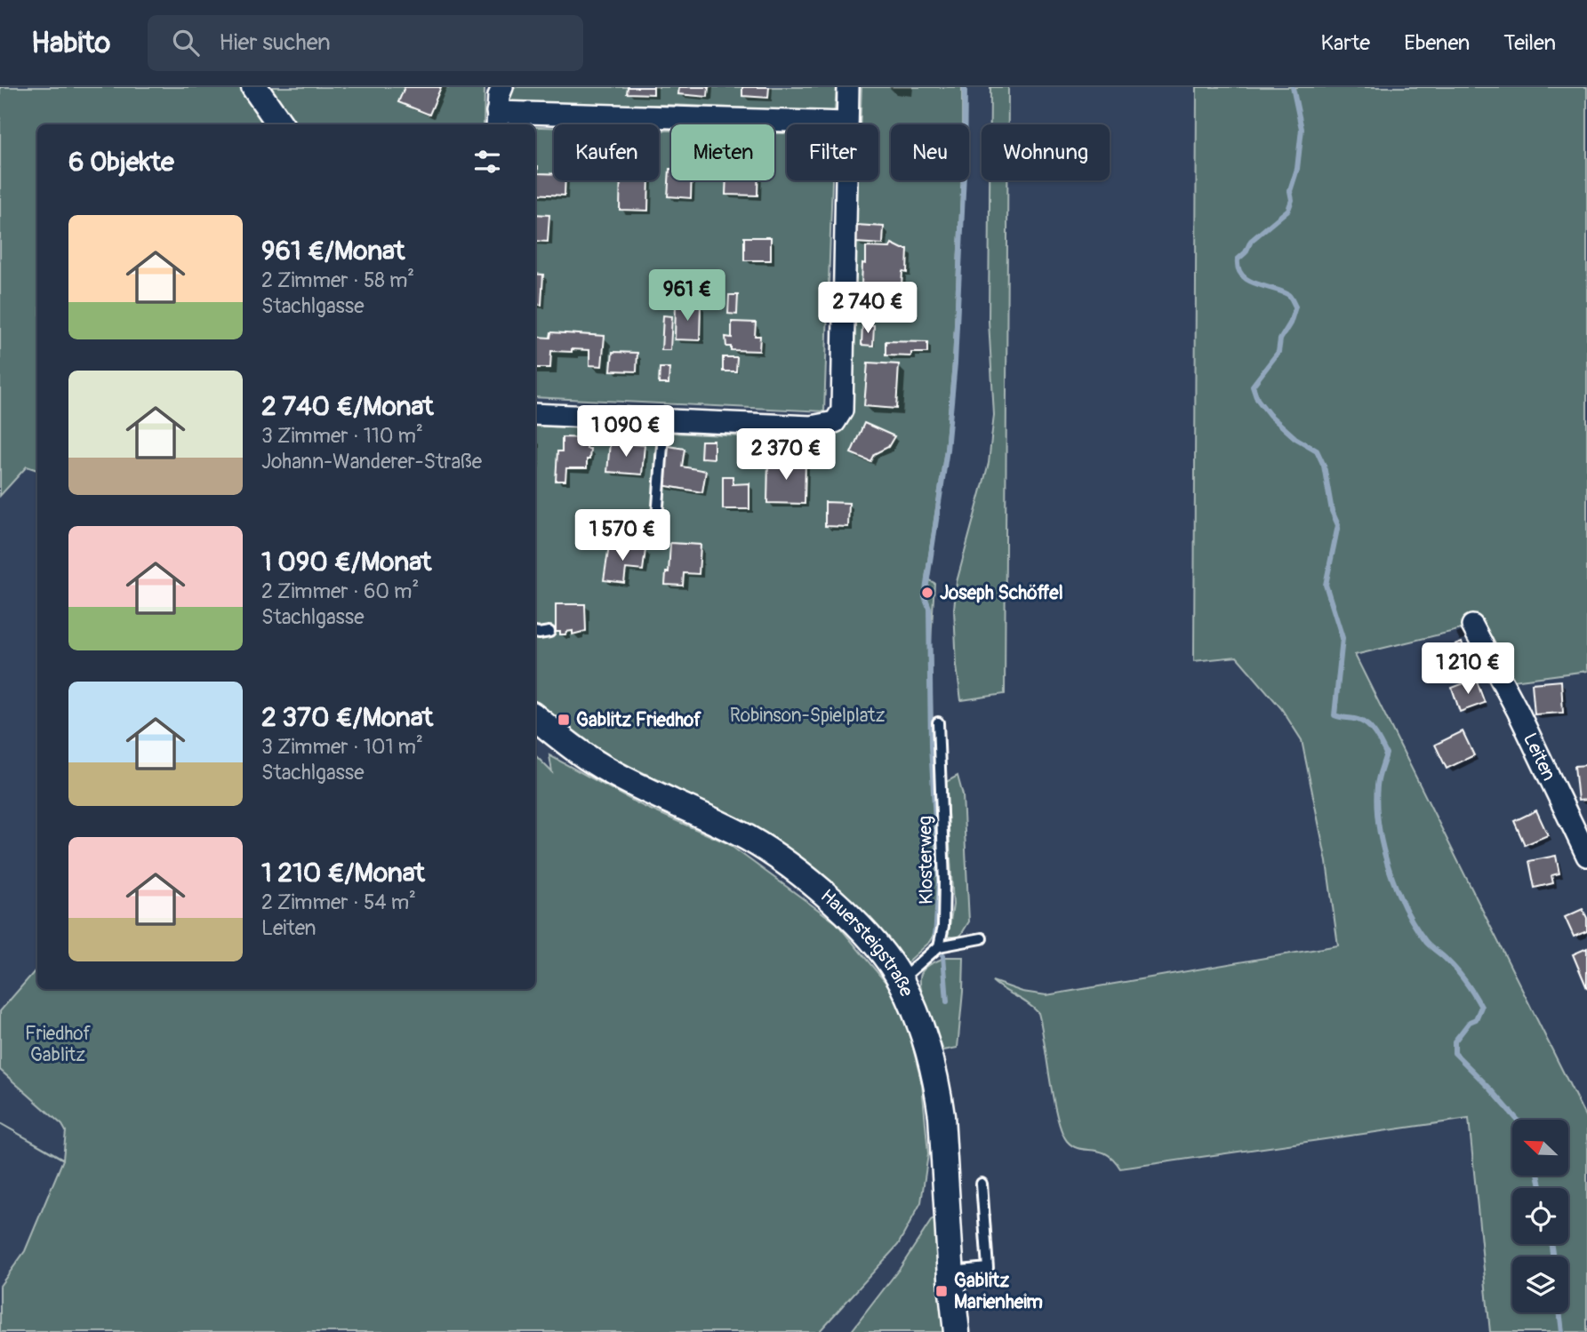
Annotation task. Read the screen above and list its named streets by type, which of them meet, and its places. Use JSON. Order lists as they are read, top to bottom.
{
  "streets": {
    "street": ["Leiten", "Hauersteigstraße"],
    "lane": ["Klosterweg"]
  },
  "parks": ["Robinson-Spielplatz", "Friedhof Gablitz"],
  "places": {
    "other": ["Joseph Schöffel"],
    "transit": ["Gablitz Friedhof", "Gablitz Marienheim"]
  },
  "north": "top left",
  "page": {
    "header": "Habito",
    "search": "Hier suchen",
    "nav": ["Karte", "Ebenen", "Teilen"],
    "chip": [
      "Kaufen",
      "Mieten",
      "Filter",
      "Neu",
      "Wohnung"
    ],
    "heading": "6 Objekte",
    "list": [
      {
        "name": "961 €/Monat",
        "note": "2 Zimmer · 58 m² · Stachlgasse"
      },
      {
        "name": "2 740 €/Monat",
        "note": "3 Zimmer · 110 m² · Johann-Wanderer-Straße"
      },
      {
        "name": "1 090 €/Monat",
        "note": "2 Zimmer · 60 m² · Stachlgasse"
      },
      {
        "name": "2 370 €/Monat",
        "note": "3 Zimmer · 101 m² · Stachlgasse"
      },
      {
        "name": "1 210 €/Monat",
        "note": "2 Zimmer · 54 m² · Leiten"
      }
    ],
    "price": [
      "961 €",
      "2 740 €",
      "1 090 €",
      "2 370 €",
      "1 570 €",
      "1 210 €"
    ]
  }
}
